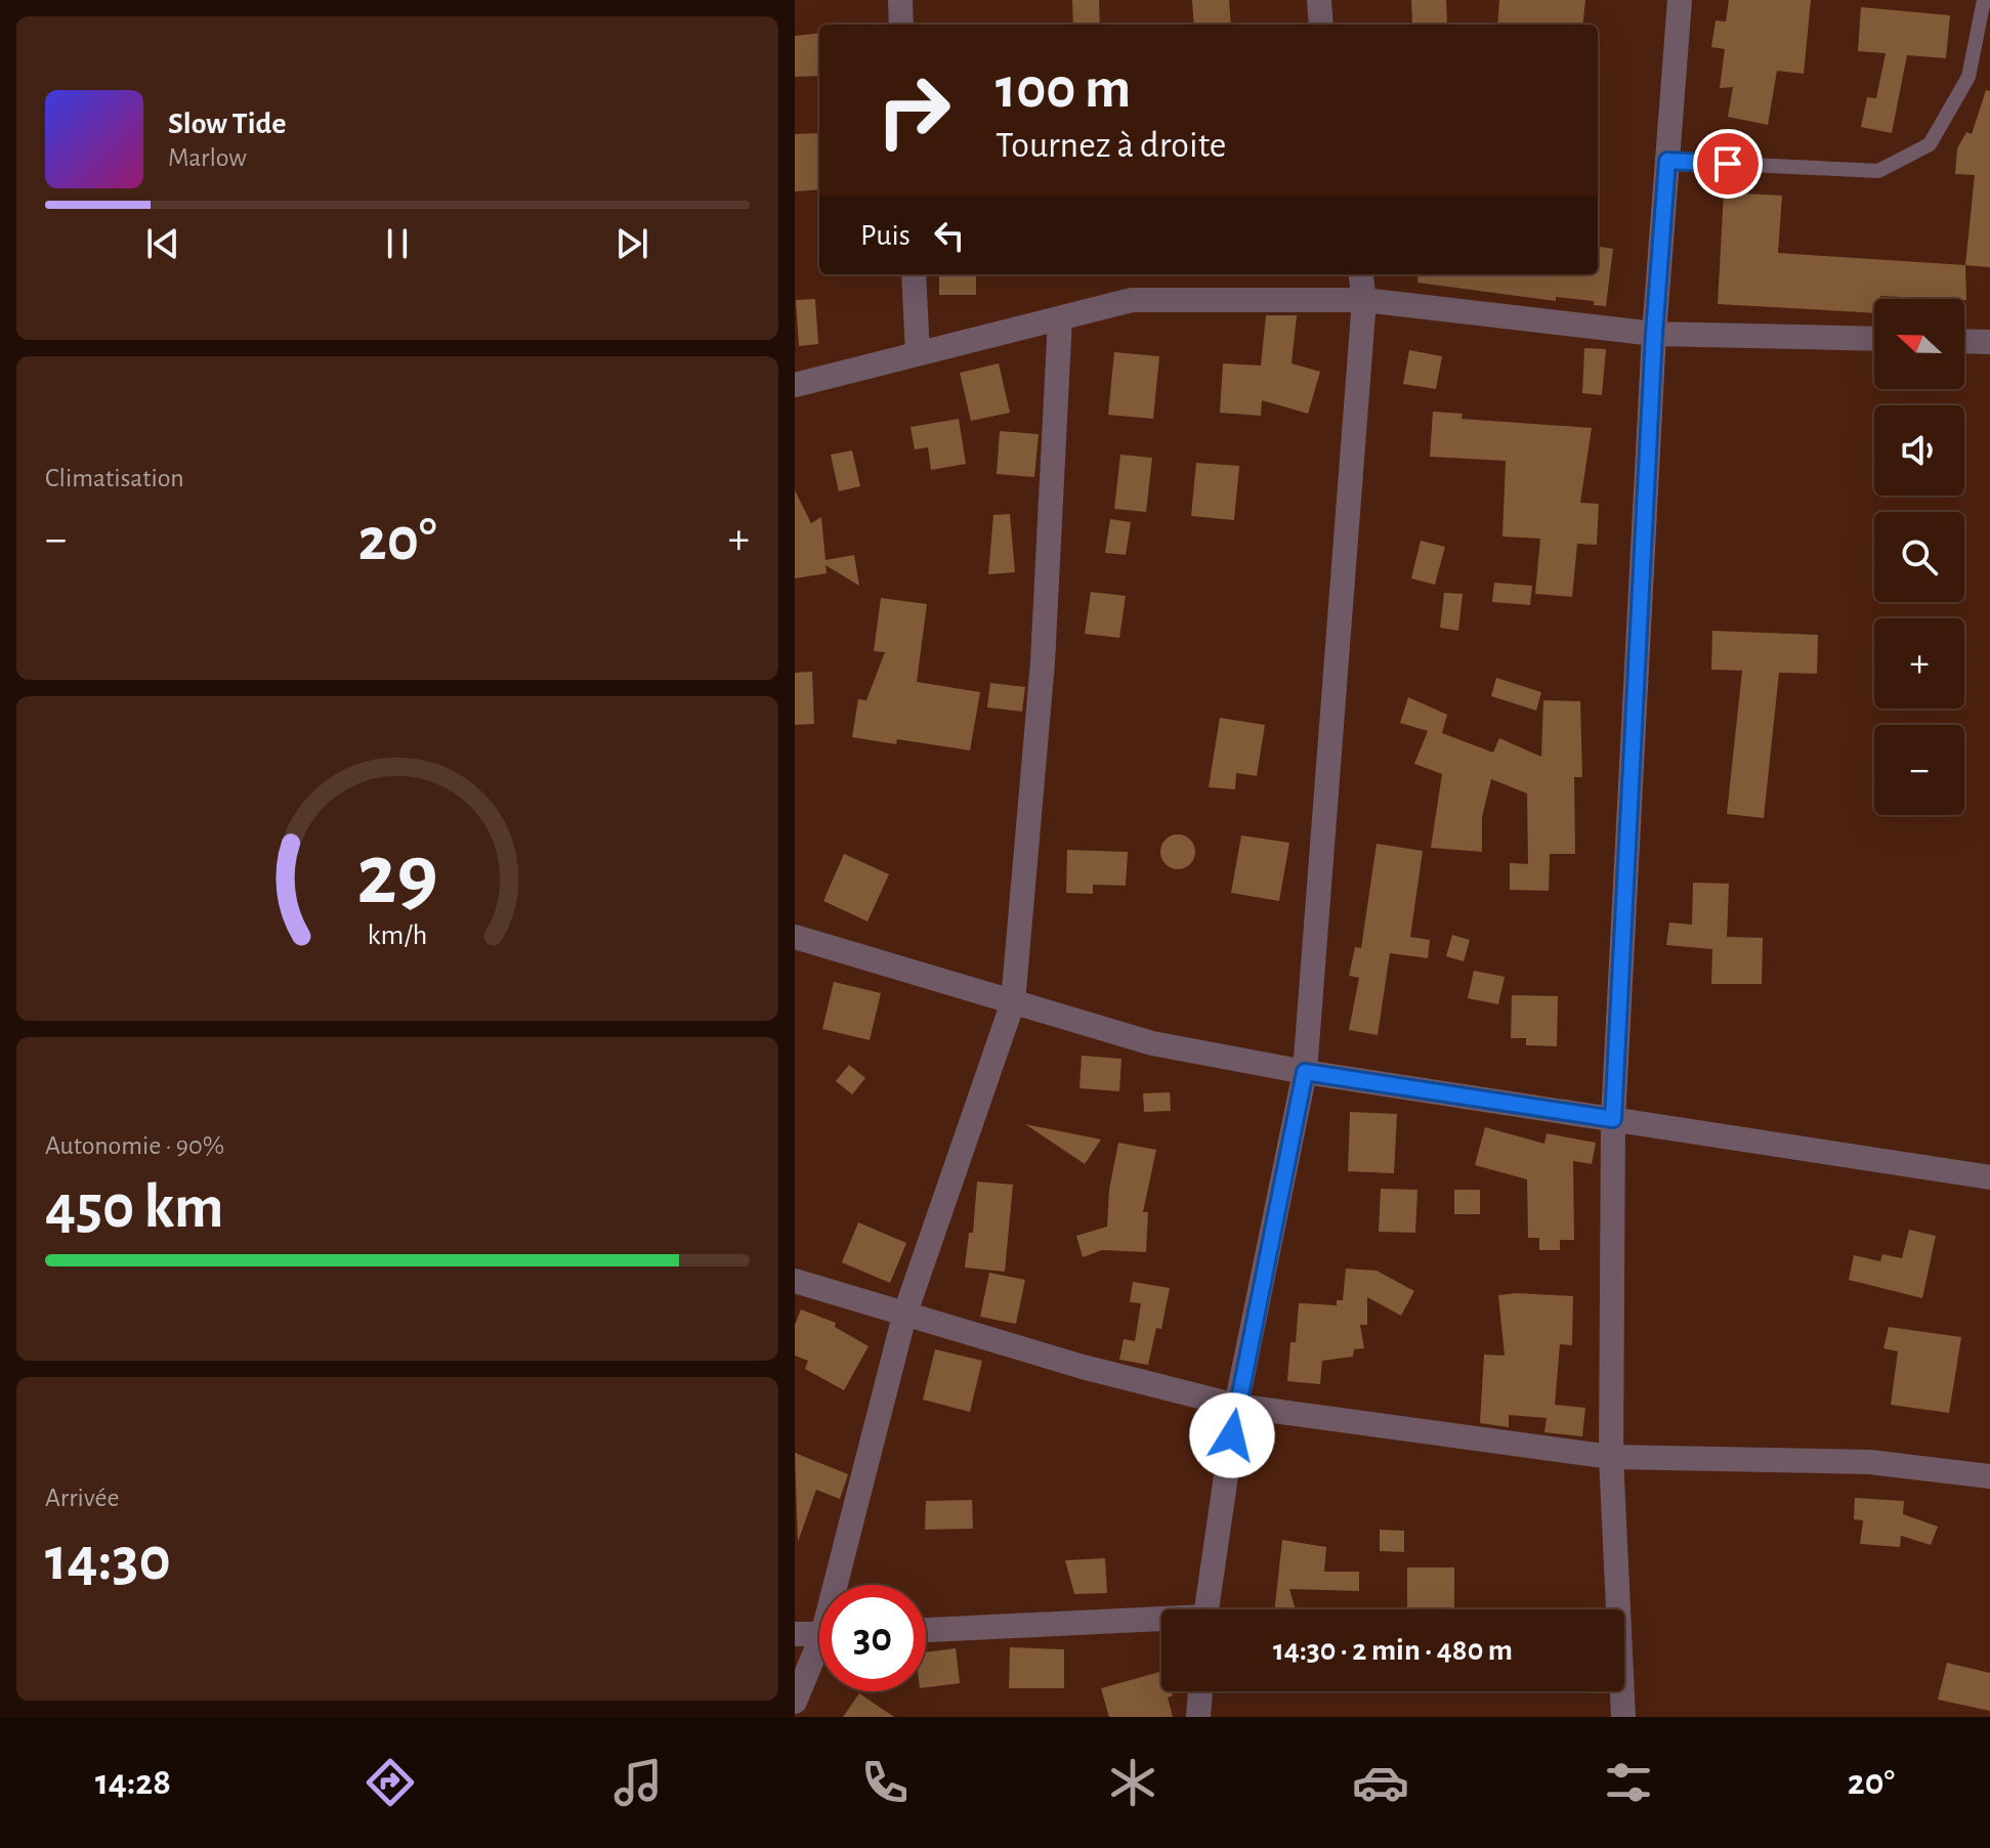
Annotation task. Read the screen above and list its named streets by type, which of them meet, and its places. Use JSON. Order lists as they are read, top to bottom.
{
  "north": "left",
  "page": {
    "turn": ["100 m", "Tournez à droite"],
    "song": ["Slow Tide", "Marlow"],
    "then": "Puis",
    "map_buttons": ["+", "−"],
    "tile": [
      "Climatisation",
      ["Autonomie · 90%", "450 km"],
      ["Arrivée", "14:30"]
    ],
    "heat": ["−", "20°", "+"],
    "limit": "30",
    "trip": "14:30 · 2 min · 480 m",
    "tabs": ["14:28", "20°"],
    "gauge": ["29", "km/h"]
  }
}
